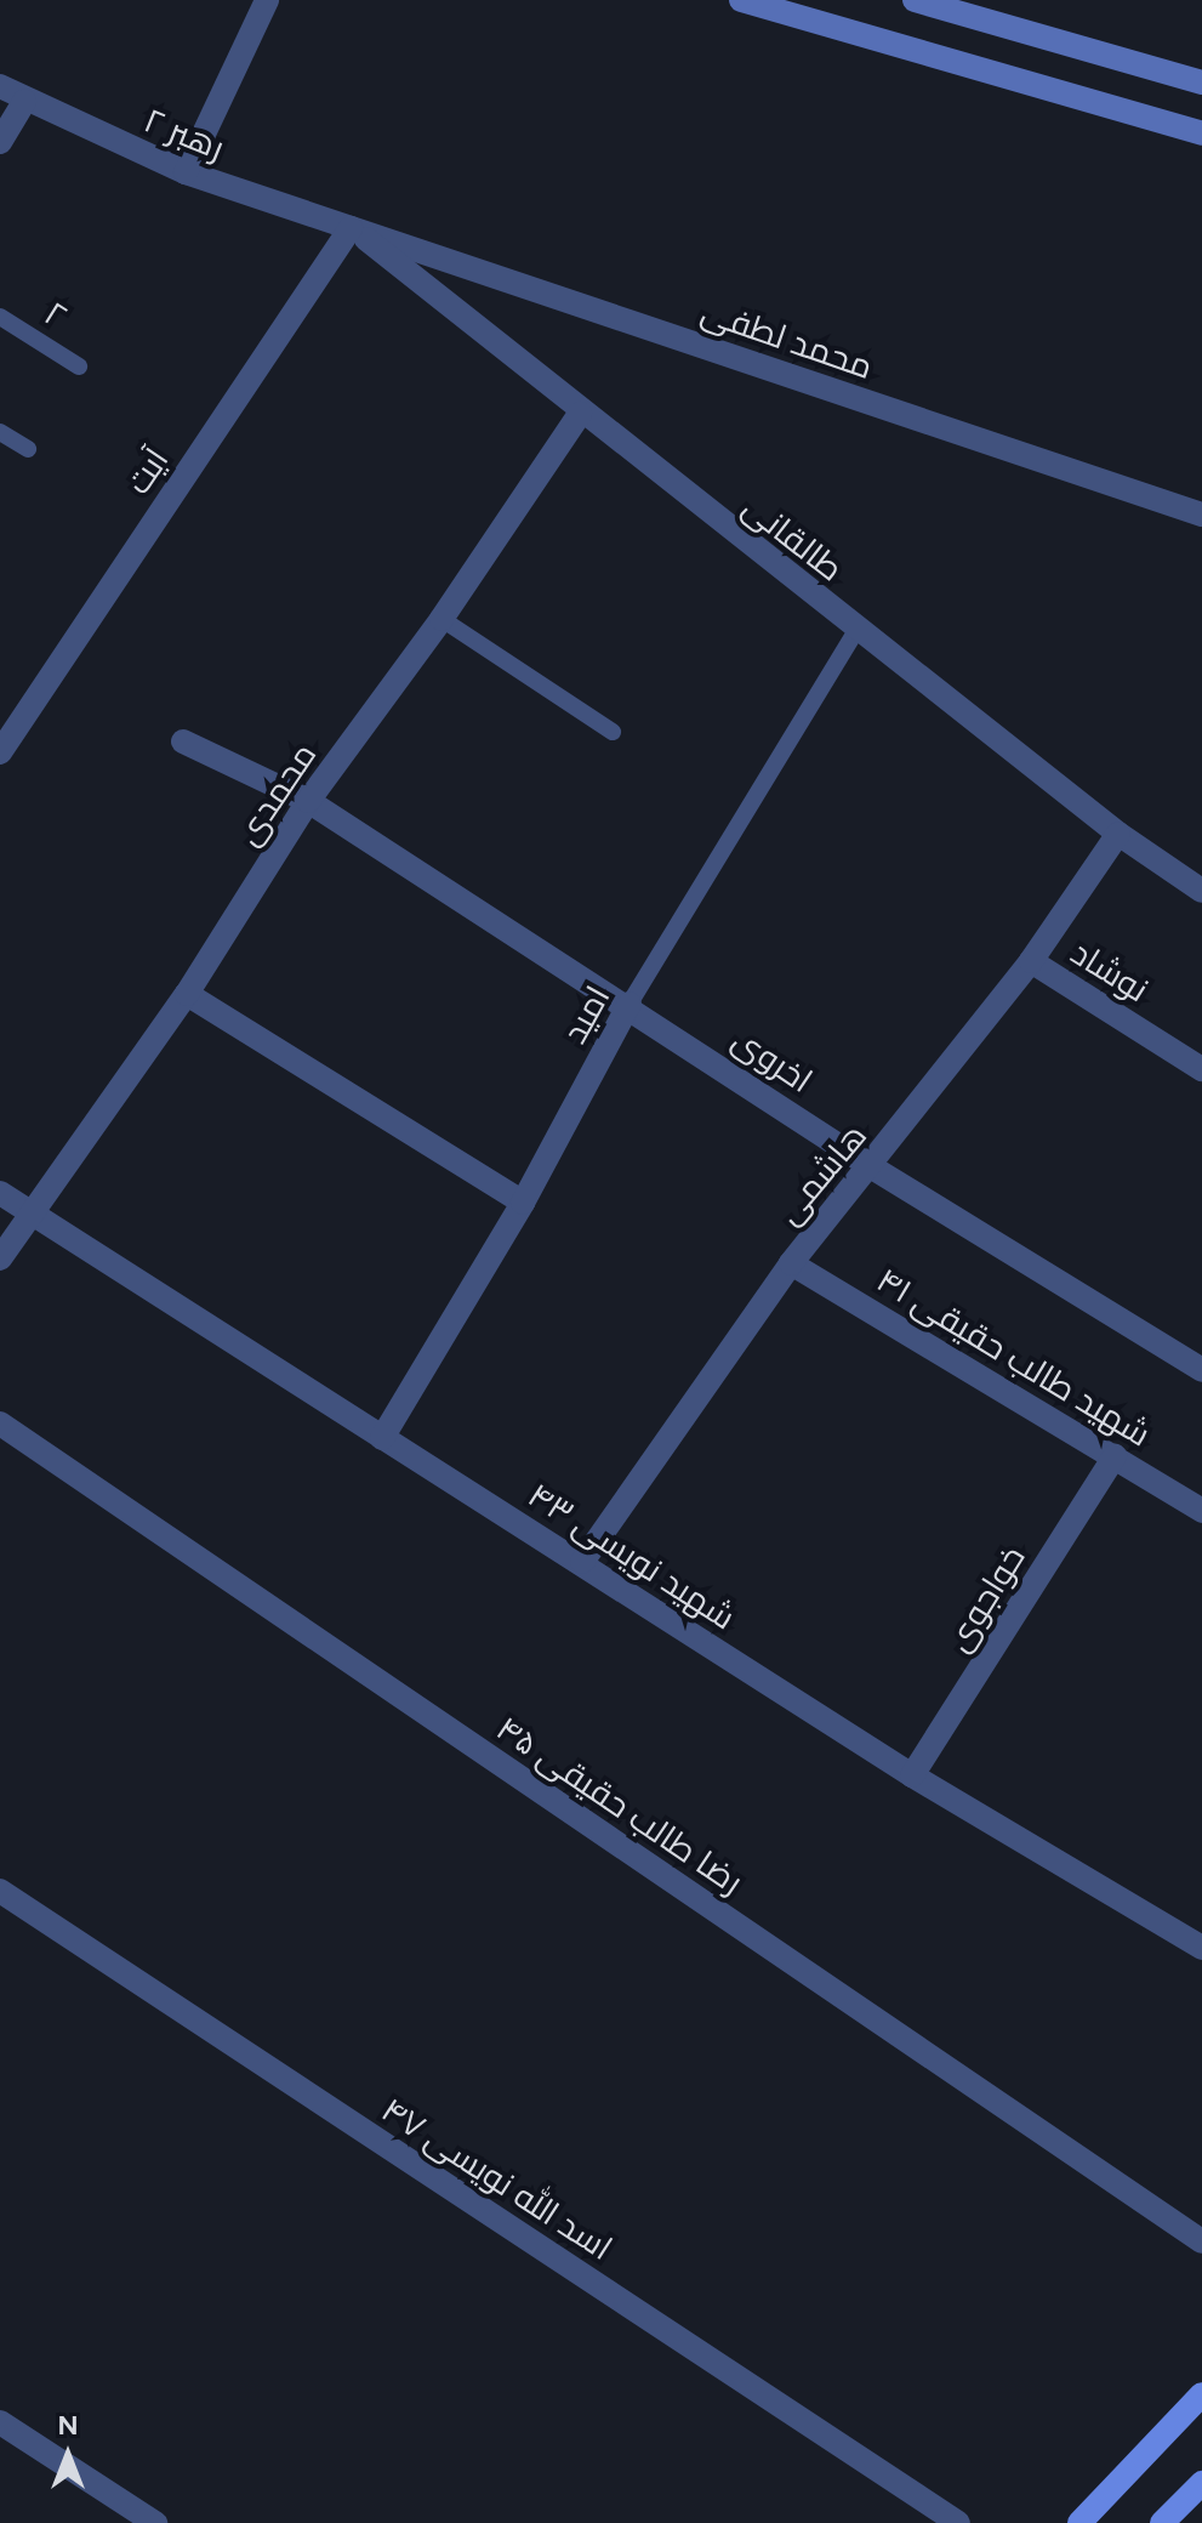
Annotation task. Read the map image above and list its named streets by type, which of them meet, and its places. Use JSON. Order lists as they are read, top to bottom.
{
  "streets": {
    "street": [
      "رهبر ۲",
      "محمد لطفی",
      "آیت",
      "طالقانی",
      "محمدی",
      "نوشاد",
      "امید",
      "اخروی",
      "هاشمی",
      "۴۱ شهید طالب حقیقی",
      "۴۳ شهید نویسی",
      "خواجوی",
      "۴۵ رضا طالب حقیقی",
      "۴۷ اسد الله نویسی"
    ],
    "lane": ["۲"]
  },
  "crossings": [
    ["رهبر ۲", "محمد لطفی"],
    ["رهبر ۲", "آیت"],
    ["رهبر ۲", "طالقانی"],
    ["محمد لطفی", "آیت"],
    ["محمد لطفی", "طالقانی"],
    ["آیت", "طالقانی"],
    ["طالقانی", "محمدی"],
    ["طالقانی", "امید"],
    ["طالقانی", "هاشمی"],
    ["محمدی", "اخروی"],
    ["محمدی", "۴۳ شهید نویسی"],
    ["نوشاد", "هاشمی"],
    ["امید", "اخروی"],
    ["امید", "۴۳ شهید نویسی"],
    ["اخروی", "هاشمی"],
    ["هاشمی", "۴۱ شهید طالب حقیقی"],
    ["هاشمی", "۴۳ شهید نویسی"],
    ["۴۱ شهید طالب حقیقی", "خواجوی"],
    ["۴۳ شهید نویسی", "خواجوی"]
  ],
  "north": "top"
}
